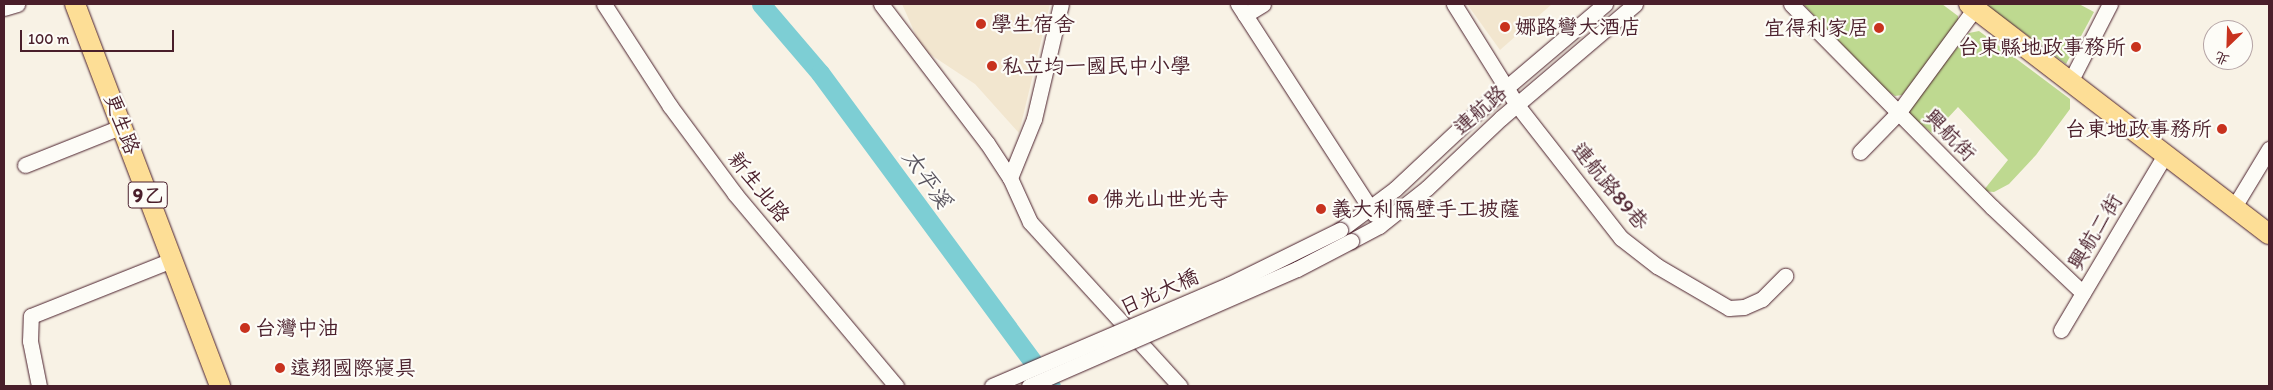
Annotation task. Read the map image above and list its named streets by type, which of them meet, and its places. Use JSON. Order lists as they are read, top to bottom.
{
  "streets": {
    "main road": ["更生路", "9乙"],
    "street": [
      "連航路",
      "興航街",
      "連航路89巷",
      "新生北路",
      "興航二街",
      "日光大橋"
    ]
  },
  "crossings": [
    ["連航路", "連航路89巷"],
    ["連航路", "日光大橋"],
    ["興航街", "興航二街"]
  ],
  "water": ["太平溪"],
  "places": [
    "學生宿舍",
    "娜路彎大酒店",
    "宜得利家居",
    "台東縣地政事務所",
    "私立均一國民中小學",
    "台東地政事務所",
    "佛光山世光寺",
    "義大利隔壁手工披薩",
    "台灣中油",
    "遠翔國際寢具"
  ],
  "scale_bar": "100 m",
  "north": "bottom left"
}
